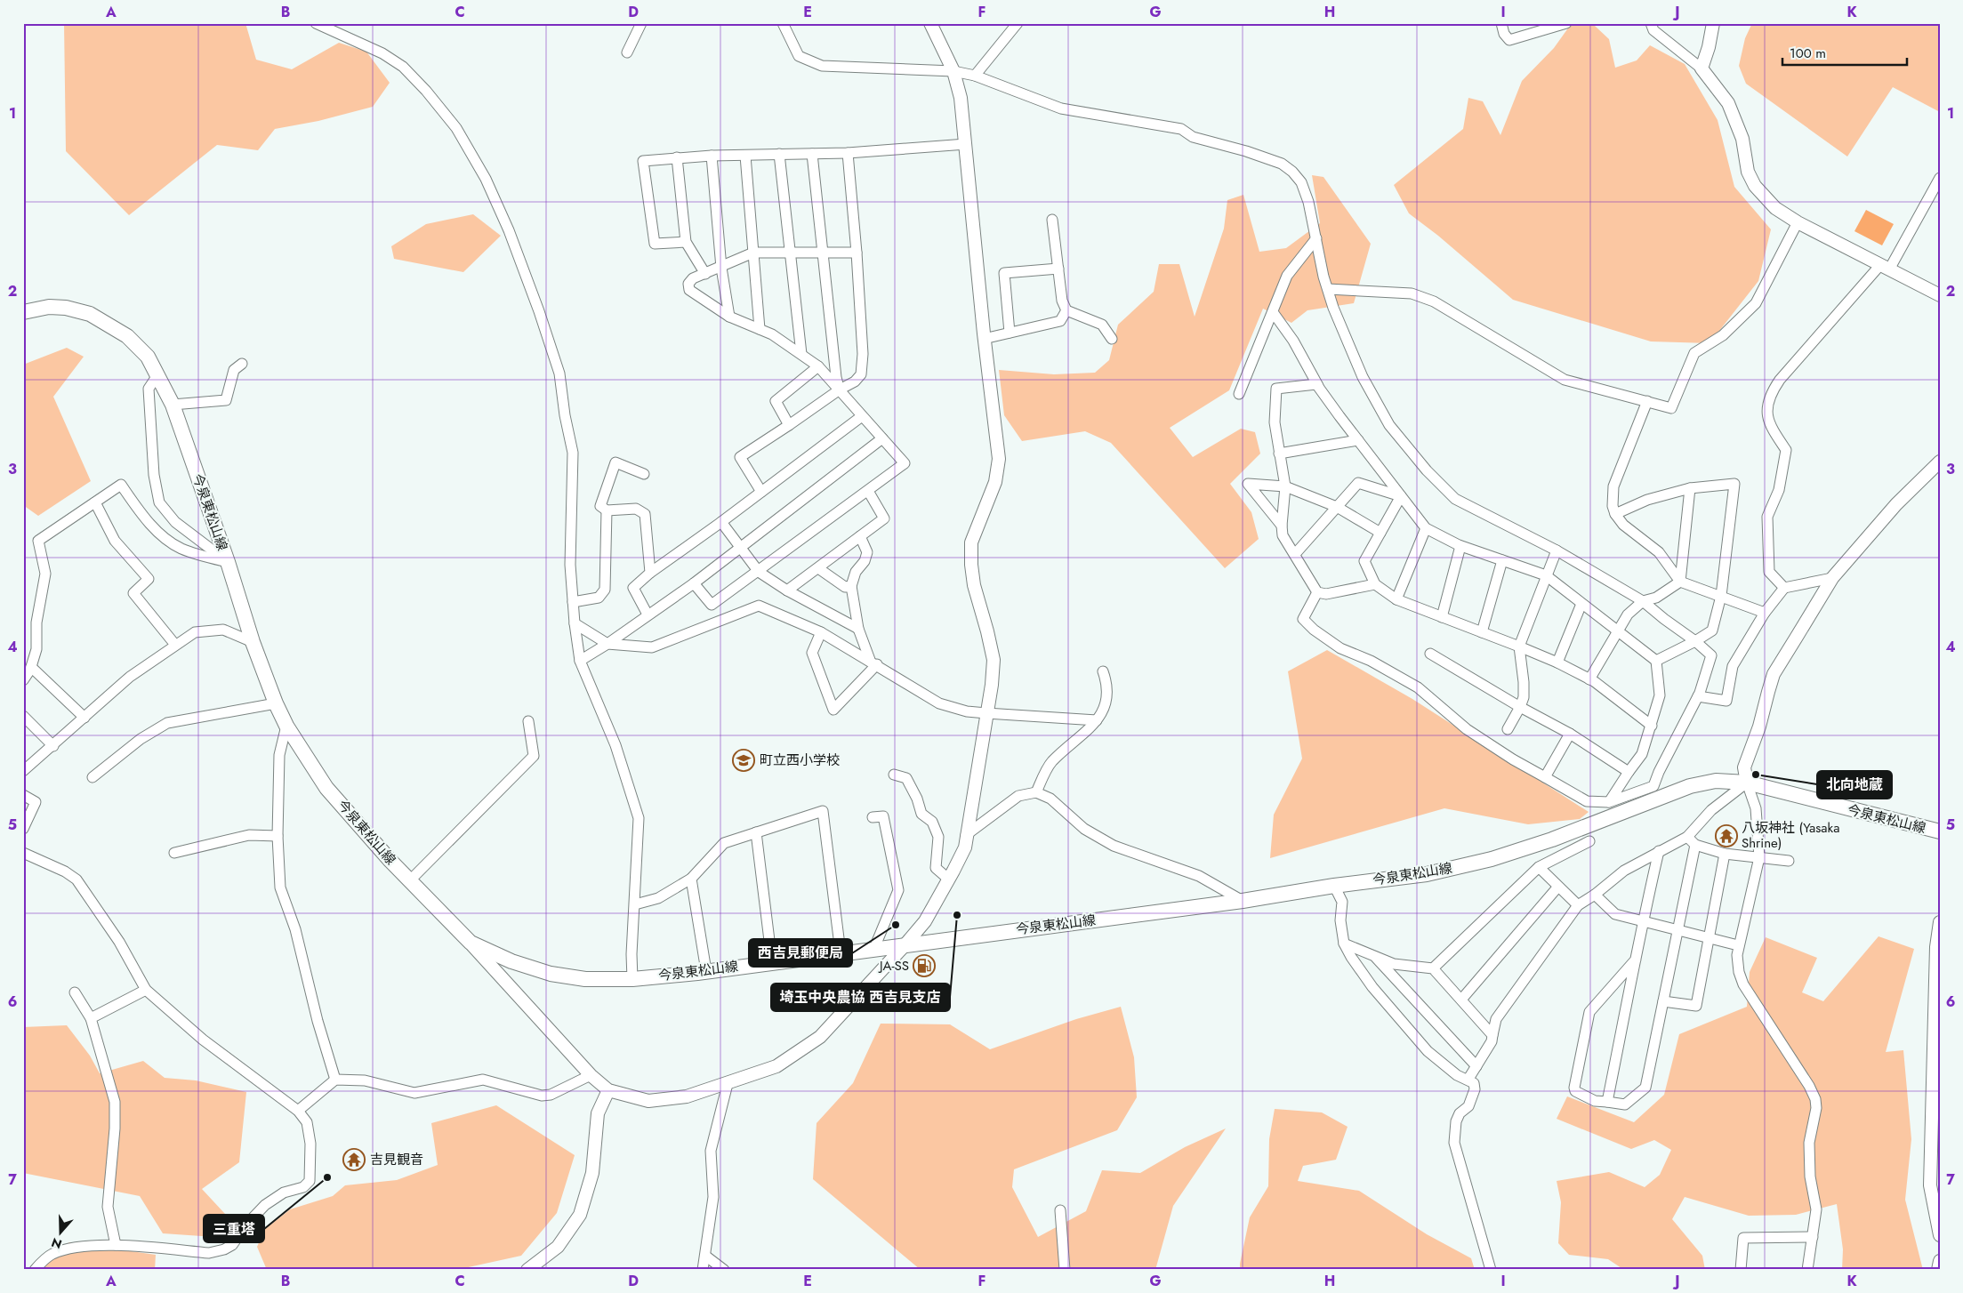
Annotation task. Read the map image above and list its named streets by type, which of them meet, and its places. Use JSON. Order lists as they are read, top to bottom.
{
  "streets": {
    "main road": ["今泉東松山線"]
  },
  "places": {
    "school or university": ["町立西小学校"],
    "other": [
      "北向地蔵",
      "埼玉中央農協 西吉見支店",
      "西吉見郵便局",
      "三重塔"
    ],
    "temple": ["八坂神社 (Yasaka Shrine)", "吉見観音"],
    "fuel station": ["JA-SS"]
  },
  "scale_bar": "100 m",
  "north": "bottom",
  "grid": {
    "columns": [
      "A",
      "B",
      "C",
      "D",
      "E",
      "F",
      "G",
      "H",
      "I",
      "J",
      "K"
    ],
    "rows": [
      "1",
      "2",
      "3",
      "4",
      "5",
      "6",
      "7"
    ]
  }
}
